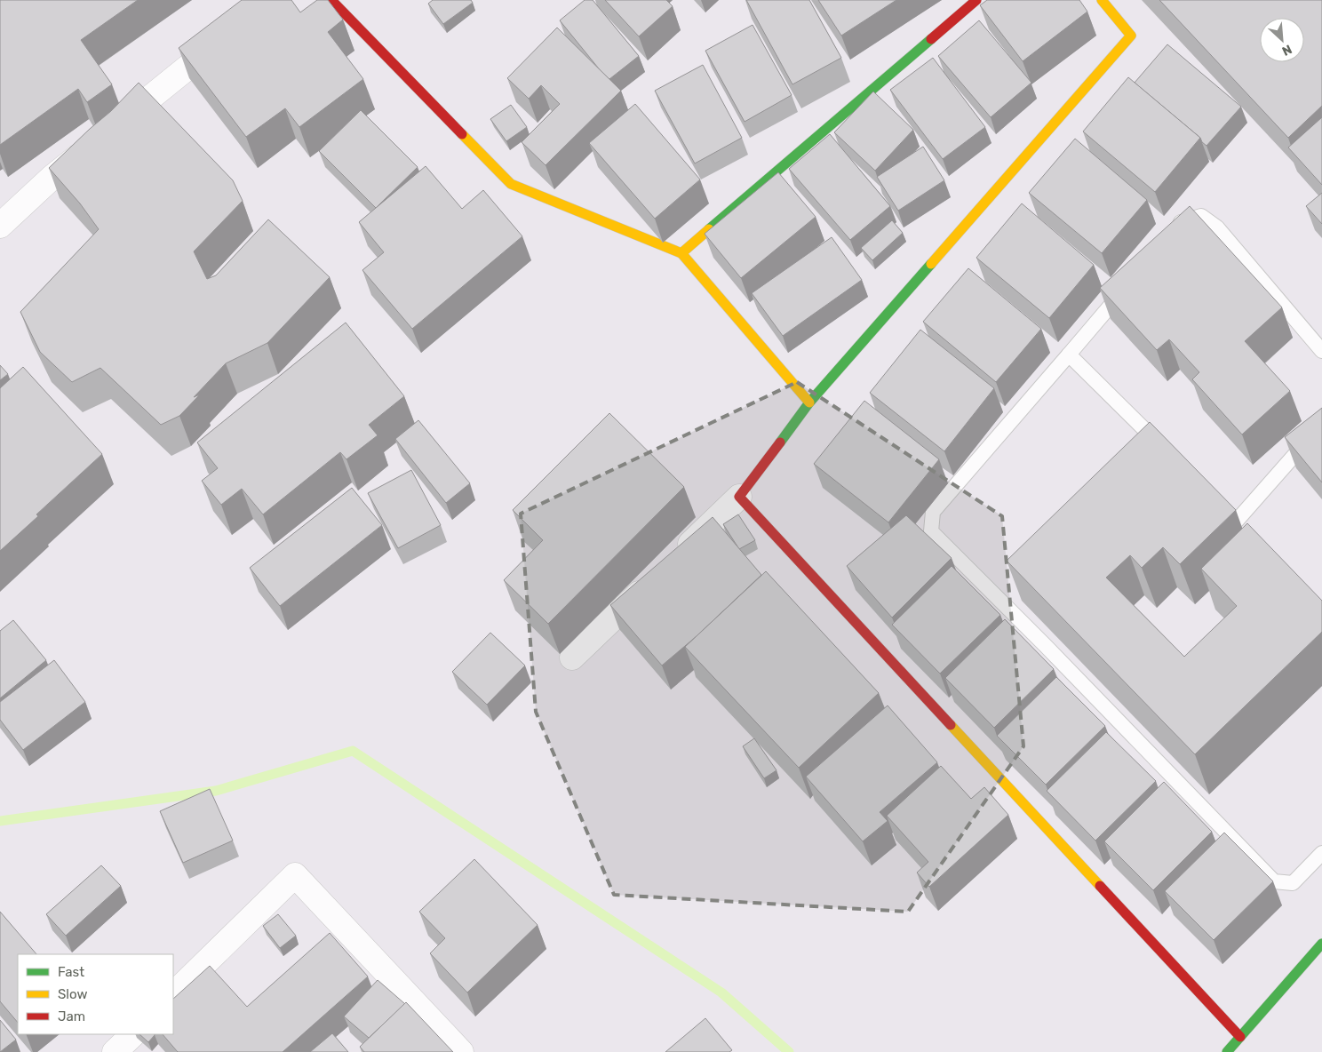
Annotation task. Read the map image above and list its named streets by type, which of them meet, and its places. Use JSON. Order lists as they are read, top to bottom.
{
  "legend": ["Fast", "Slow", "Jam"],
  "north": "bottom right"
}
